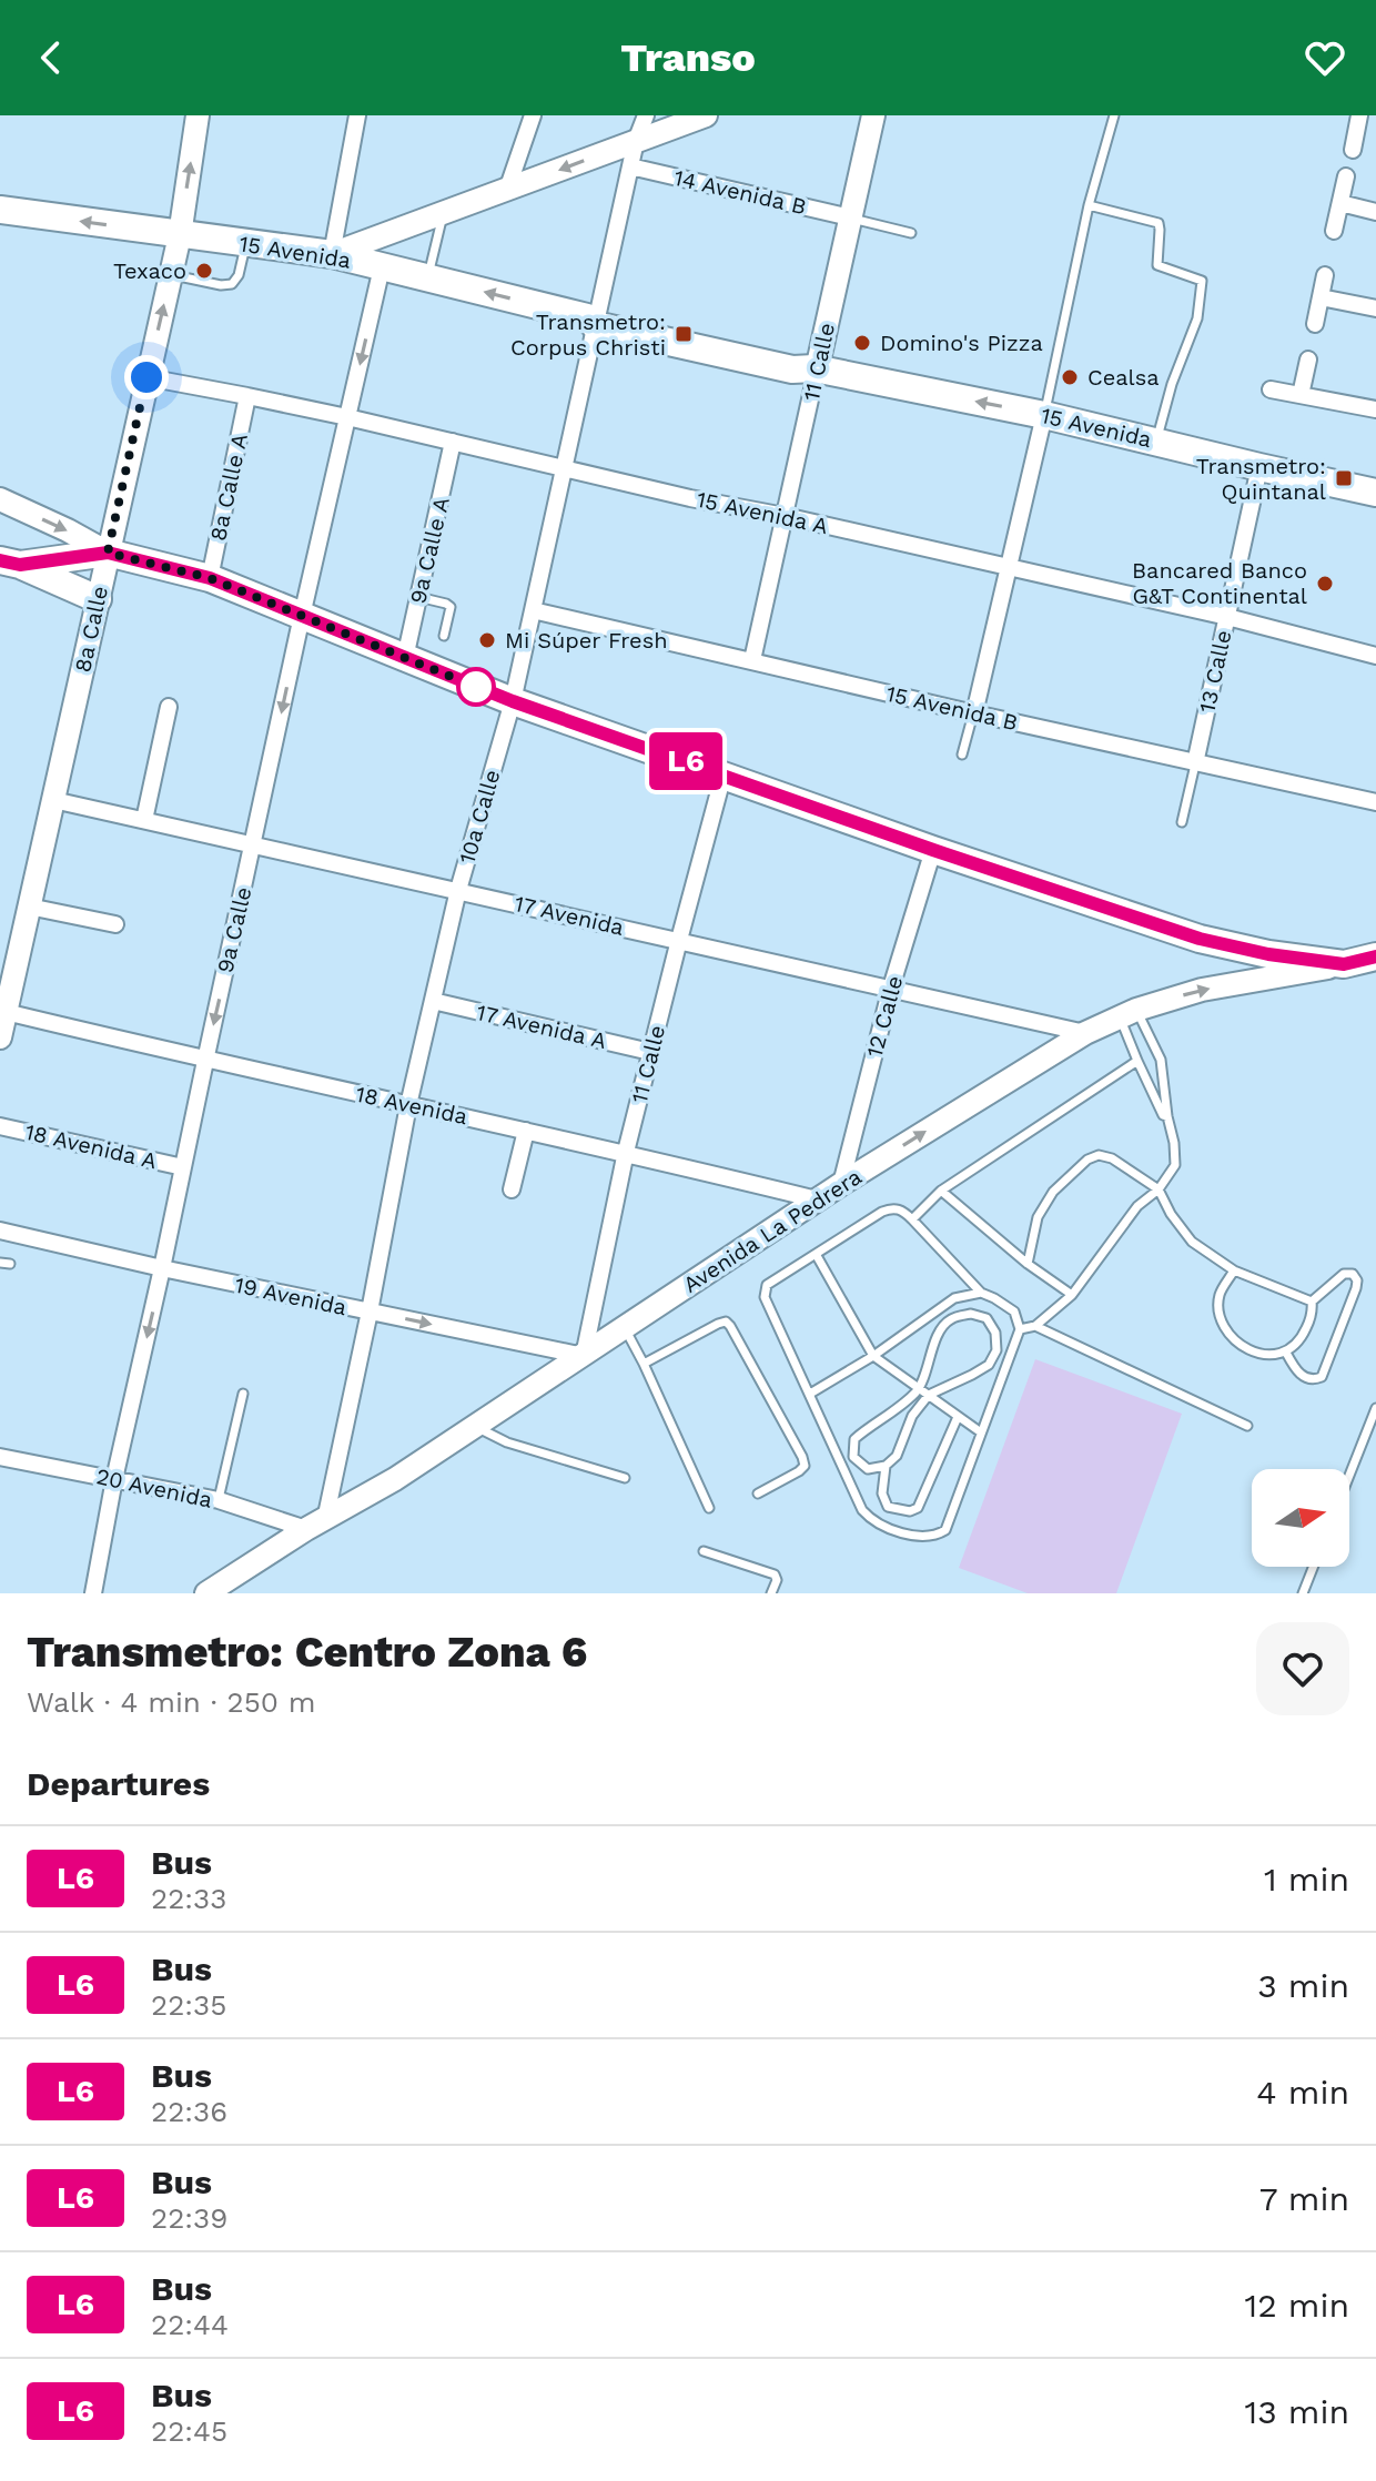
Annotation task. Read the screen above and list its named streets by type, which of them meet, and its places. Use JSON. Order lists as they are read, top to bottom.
{
  "streets": {
    "main road": ["15 Avenida", "Avenida La Pedrera"],
    "street": [
      "14 Avenida B",
      "11 Calle",
      "8a Calle A",
      "15 Avenida A",
      "9a Calle A",
      "8a Calle",
      "13 Calle",
      "15 Avenida B",
      "10a Calle",
      "17 Avenida",
      "9a Calle",
      "12 Calle",
      "17 Avenida A",
      "18 Avenida",
      "18 Avenida A",
      "19 Avenida",
      "20 Avenida"
    ]
  },
  "crossings": [
    ["14 Avenida B", "11 Calle"],
    ["14 Avenida B", "10a Calle"],
    ["15 Avenida", "11 Calle"],
    ["15 Avenida", "8a Calle"],
    ["15 Avenida", "13 Calle"],
    ["15 Avenida", "10a Calle"],
    ["15 Avenida", "9a Calle"],
    ["11 Calle", "15 Avenida A"],
    ["11 Calle", "15 Avenida B"],
    ["11 Calle", "17 Avenida"],
    ["11 Calle", "17 Avenida A"],
    ["11 Calle", "18 Avenida"],
    ["11 Calle", "Avenida La Pedrera"],
    ["11 Calle", "19 Avenida"],
    ["8a Calle A", "15 Avenida A"],
    ["15 Avenida A", "9a Calle A"],
    ["15 Avenida A", "8a Calle"],
    ["15 Avenida A", "13 Calle"],
    ["15 Avenida A", "10a Calle"],
    ["15 Avenida A", "9a Calle"],
    ["8a Calle", "17 Avenida"],
    ["8a Calle", "18 Avenida"],
    ["13 Calle", "15 Avenida B"],
    ["15 Avenida B", "10a Calle"],
    ["10a Calle", "17 Avenida"],
    ["10a Calle", "17 Avenida A"],
    ["10a Calle", "18 Avenida"],
    ["10a Calle", "Avenida La Pedrera"],
    ["10a Calle", "19 Avenida"],
    ["10a Calle", "20 Avenida"],
    ["17 Avenida", "9a Calle"],
    ["17 Avenida", "12 Calle"],
    ["17 Avenida", "Avenida La Pedrera"],
    ["9a Calle", "18 Avenida"],
    ["9a Calle", "18 Avenida A"],
    ["9a Calle", "19 Avenida"],
    ["9a Calle", "20 Avenida"],
    ["12 Calle", "Avenida La Pedrera"],
    ["18 Avenida", "Avenida La Pedrera"],
    ["Avenida La Pedrera", "19 Avenida"],
    ["Avenida La Pedrera", "20 Avenida"]
  ],
  "one_way": [
    "15 Avenida",
    "9a Calle",
    "Avenida La Pedrera",
    "19 Avenida"
  ],
  "places": {
    "other": [
      "Texaco",
      "Domino's Pizza",
      "Cealsa",
      "Bancared Banco G&T Continental",
      "Mi Súper Fresh"
    ],
    "transit": ["Transmetro: Corpus Christi", "Transmetro: Quintanal"]
  },
  "lines": ["bus line L6"],
  "north": "right",
  "page": {
    "header": "Transo",
    "on_map": "L6",
    "heading": [
      ["Transmetro: Centro Zona 6", "Walk · 4 min · 250 m"],
      "Departures"
    ],
    "list": [
      {
        "mark": "L6",
        "name": "Bus",
        "note": "22:33",
        "value": "1 min"
      },
      {
        "mark": "L6",
        "name": "Bus",
        "note": "22:35",
        "value": "3 min"
      },
      {
        "mark": "L6",
        "name": "Bus",
        "note": "22:36",
        "value": "4 min"
      },
      {
        "mark": "L6",
        "name": "Bus",
        "note": "22:39",
        "value": "7 min"
      },
      {
        "mark": "L6",
        "name": "Bus",
        "note": "22:44",
        "value": "12 min"
      },
      {
        "mark": "L6",
        "name": "Bus",
        "note": "22:45",
        "value": "13 min"
      }
    ]
  }
}
